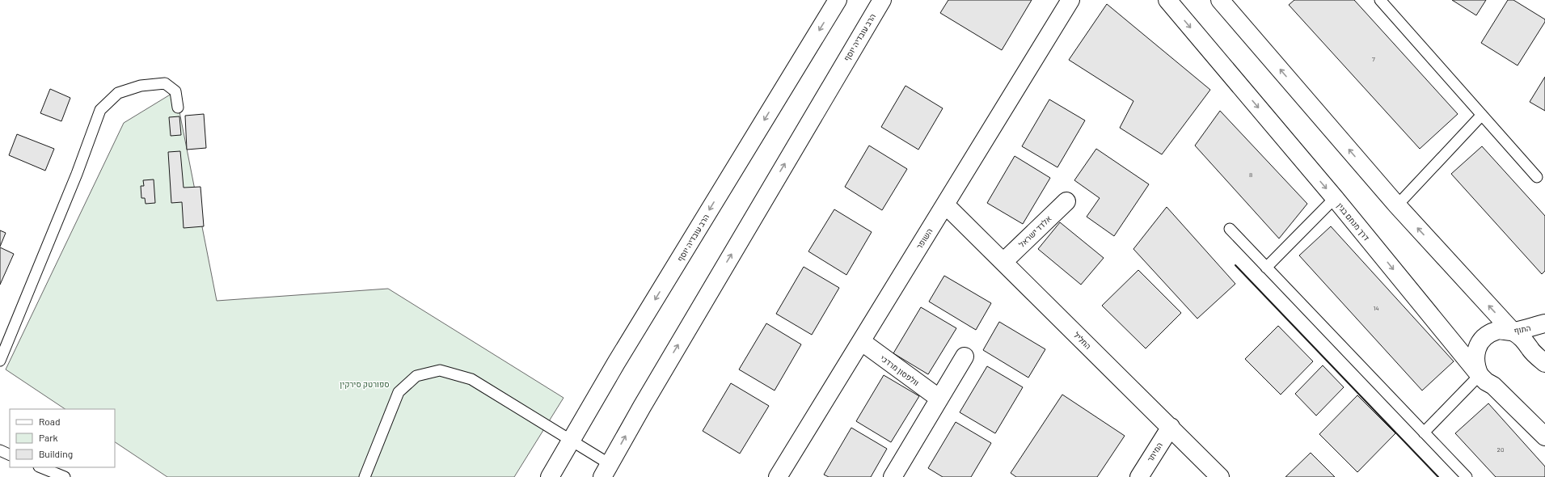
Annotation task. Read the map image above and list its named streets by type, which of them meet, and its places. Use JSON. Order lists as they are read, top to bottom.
{
  "streets": {
    "street": [
      "הרב עובדיה יוסף",
      "דרך מנחם בגין",
      "אלדד ישראל",
      "השופר",
      "התוף",
      "החליל",
      "וולפסון מרדכי",
      "המיתר"
    ]
  },
  "crossings": [
    ["דרך מנחם בגין", "התוף"],
    ["אלדד ישראל", "החליל"],
    ["השופר", "החליל"],
    ["השופר", "וולפסון מרדכי"],
    ["החליל", "המיתר"]
  ],
  "parks": ["ספורטק סירקין"],
  "house_numbers": [
    "7",
    "8",
    "14",
    "20"
  ],
  "legend": ["Road", "Park", "Building"]
}
